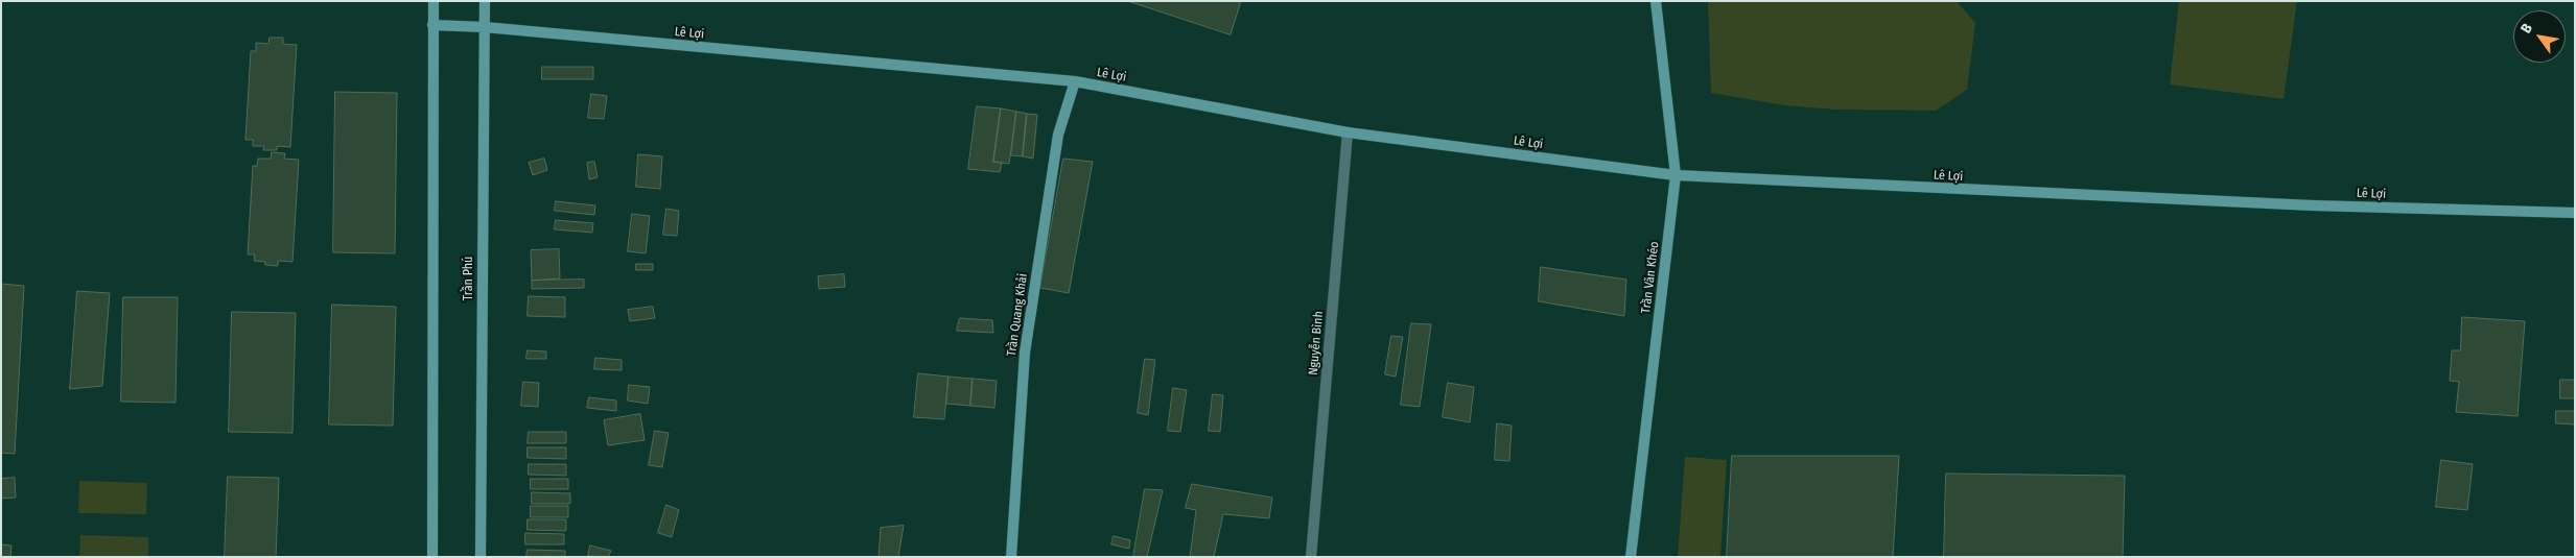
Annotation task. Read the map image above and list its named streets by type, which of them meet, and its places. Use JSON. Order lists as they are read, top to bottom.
{
  "streets": {
    "street": [
      "Lê Lợi",
      "Trần Văn Khéo",
      "Trần Phú",
      "Trần Quang Khải",
      "Nguyễn Bình"
    ]
  },
  "crossings": [
    ["Lê Lợi", "Trần Văn Khéo"],
    ["Lê Lợi", "Trần Phú"],
    ["Lê Lợi", "Trần Quang Khải"],
    ["Lê Lợi", "Nguyễn Bình"]
  ],
  "north": "top left"
}
